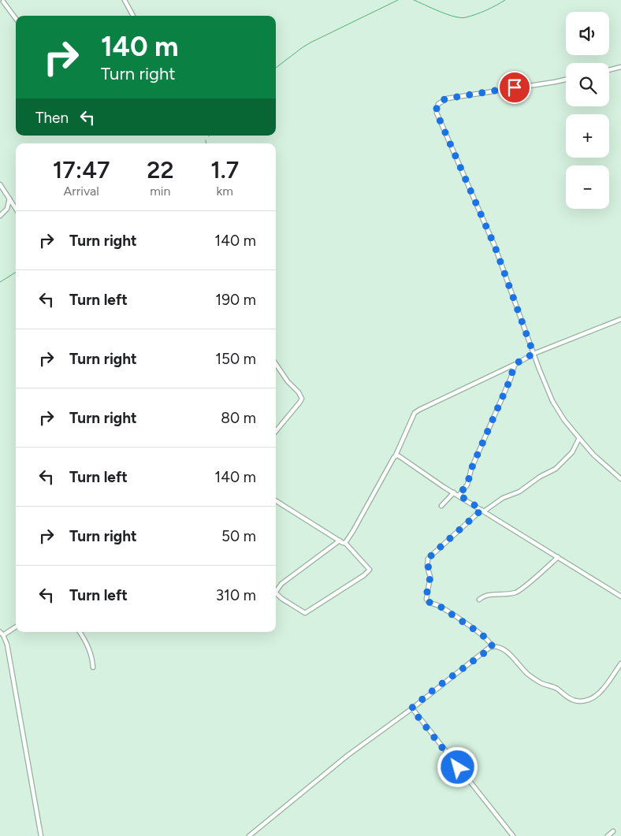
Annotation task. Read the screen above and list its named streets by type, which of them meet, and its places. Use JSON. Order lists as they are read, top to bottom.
{
  "page": {
    "map_buttons": ["+", "−"],
    "turn": ["140 m", "Turn right"],
    "then": "Then",
    "eta": [
      "17:47",
      "Arrival",
      "22",
      "min",
      "1.7",
      "km"
    ],
    "list": [
      {
        "name": "Turn right",
        "value": "140 m"
      },
      {
        "name": "Turn left",
        "value": "190 m"
      },
      {
        "name": "Turn right",
        "value": "150 m"
      },
      {
        "name": "Turn right",
        "value": "80 m"
      },
      {
        "name": "Turn left",
        "value": "140 m"
      },
      {
        "name": "Turn right",
        "value": "50 m"
      },
      {
        "name": "Turn left",
        "value": "310 m"
      }
    ]
  }
}
